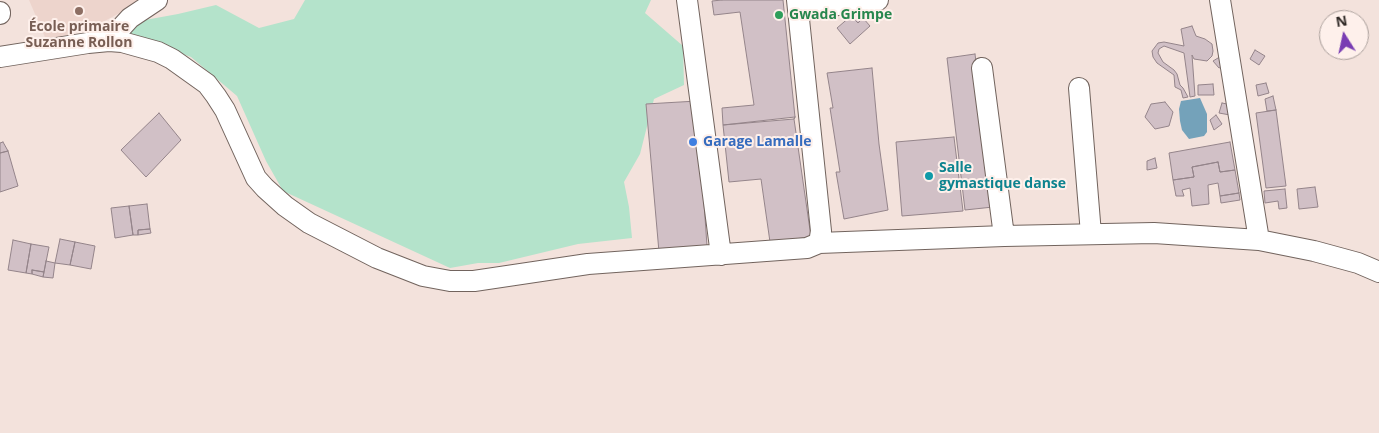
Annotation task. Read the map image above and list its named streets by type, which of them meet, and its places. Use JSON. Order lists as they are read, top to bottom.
{
  "places": [
    "École primaire Suzanne Rollon",
    "Gwada Grimpe",
    "Garage Lamalle",
    "Salle gymastique danse"
  ],
  "north": "top"
}
